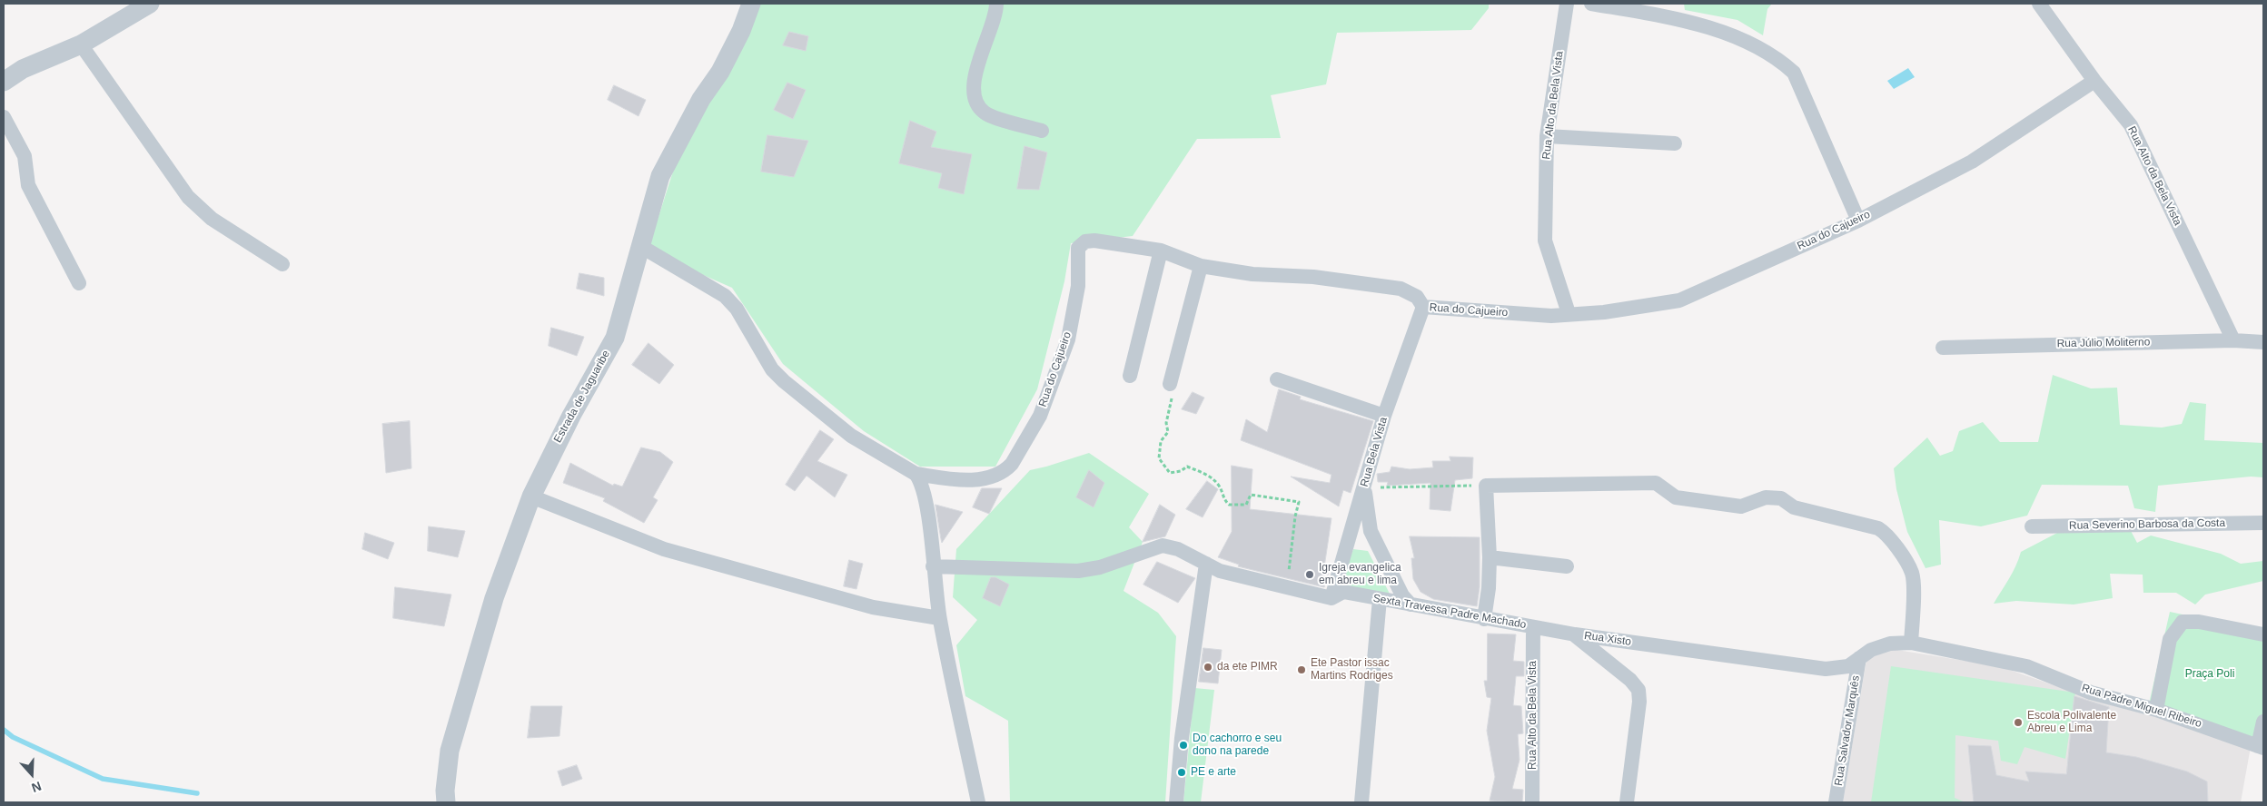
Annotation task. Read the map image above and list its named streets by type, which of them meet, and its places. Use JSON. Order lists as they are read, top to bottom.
{
  "streets": {
    "street": [
      "Rua Alto da Bela Vista",
      "Rua do Cajueiro",
      "Rua Júlio Moliterno",
      "Estrada de Jaguaribe",
      "Rua Bela Vista",
      "Rua Severino Barbosa da Costa",
      "Sexta Travessa Padre Machado",
      "Rua Xisto",
      "Rua Padre Miguel Ribeiro",
      "Rua Salvador Marquês"
    ]
  },
  "crossings": [
    ["Rua Alto da Bela Vista", "Rua do Cajueiro"],
    ["Rua Alto da Bela Vista", "Rua Júlio Moliterno"],
    ["Rua Alto da Bela Vista", "Sexta Travessa Padre Machado"],
    ["Rua do Cajueiro", "Rua Bela Vista"],
    ["Rua Bela Vista", "Sexta Travessa Padre Machado"],
    ["Sexta Travessa Padre Machado", "Rua Xisto"],
    ["Rua Xisto", "Rua Padre Miguel Ribeiro"],
    ["Rua Padre Miguel Ribeiro", "Rua Salvador Marquês"]
  ],
  "parks": ["Praça Poli"],
  "places": [
    "Igreja evangelica em abreu e lima",
    "da ete PIMR",
    "Ete Pastor issac Martins Rodriges",
    "Escola Polivalente Abreu e Lima",
    "Do cachorro e seu dono na parede",
    "PE e arte"
  ],
  "north": "bottom"
}
